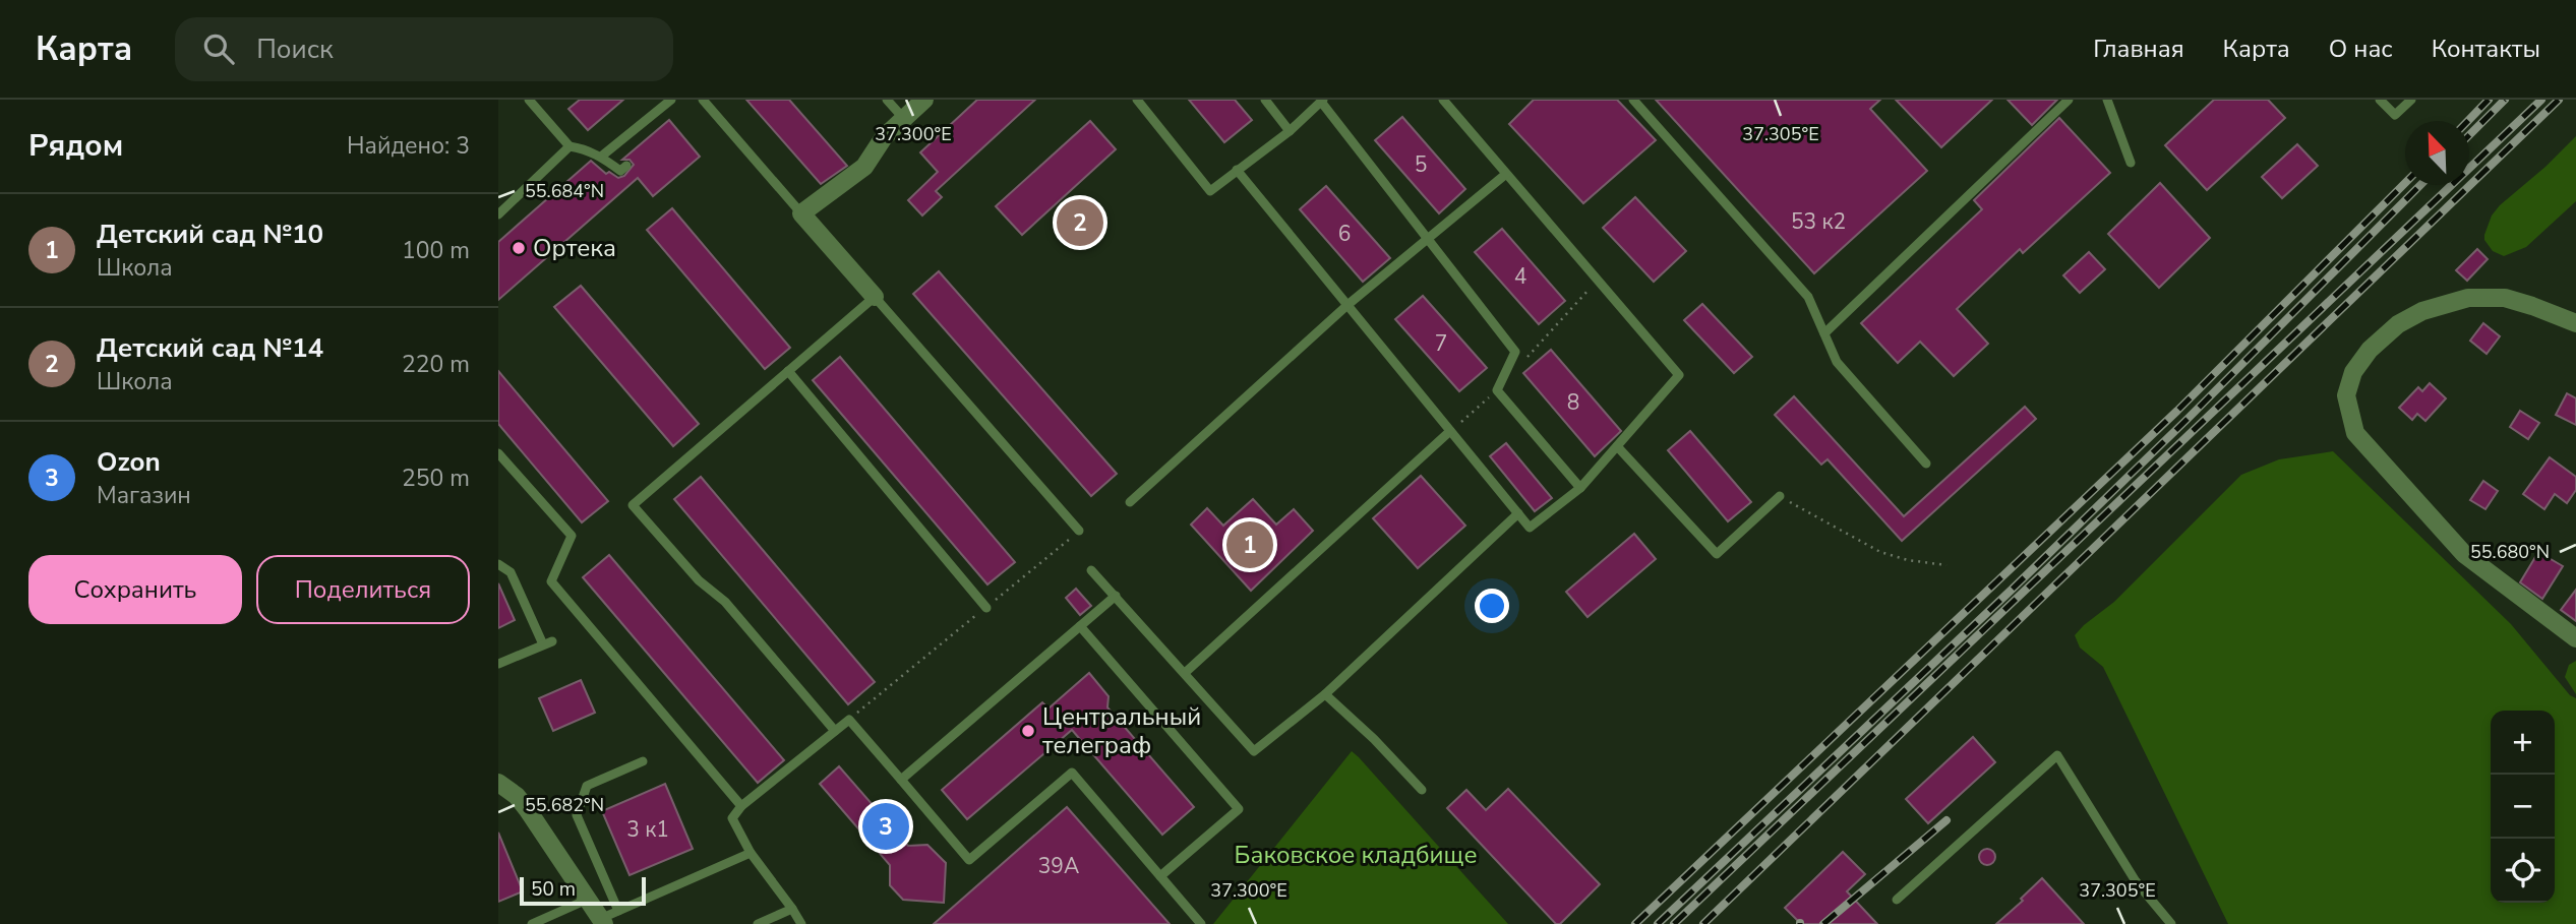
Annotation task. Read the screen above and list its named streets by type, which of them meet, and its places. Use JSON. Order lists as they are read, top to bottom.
{
  "parks": ["Баковское кладбище"],
  "places": ["Ортека", "Центральный телеграф"],
  "house_numbers": [
    "5",
    "53 к2",
    "6",
    "4",
    "7",
    "8",
    "3 к1",
    "39А"
  ],
  "scale_bar": "50 m",
  "north": "top left",
  "page": {
    "header": "Карта",
    "search": "Поиск",
    "nav": [
      "Главная",
      "Карта",
      "О нас",
      "Контакты"
    ],
    "heading": ["Рядом", "Найдено: 3"],
    "list": [
      {
        "mark": "1",
        "name": "Детский сад №10",
        "note": "Школа",
        "value": "100 m"
      },
      {
        "mark": "2",
        "name": "Детский сад №14",
        "note": "Школа",
        "value": "220 m"
      },
      {
        "mark": "3",
        "name": "Ozon",
        "note": "Магазин",
        "value": "250 m"
      }
    ],
    "pins": ["2", "1", "3"],
    "buttons": ["Сохранить", "Поделиться"],
    "map_buttons": ["+", "−"],
    "scale": "50 m"
  },
  "coordinates": [
    "37.300°E",
    "37.305°E",
    "55.684°N",
    "55.680°N",
    "55.682°N"
  ]
}
